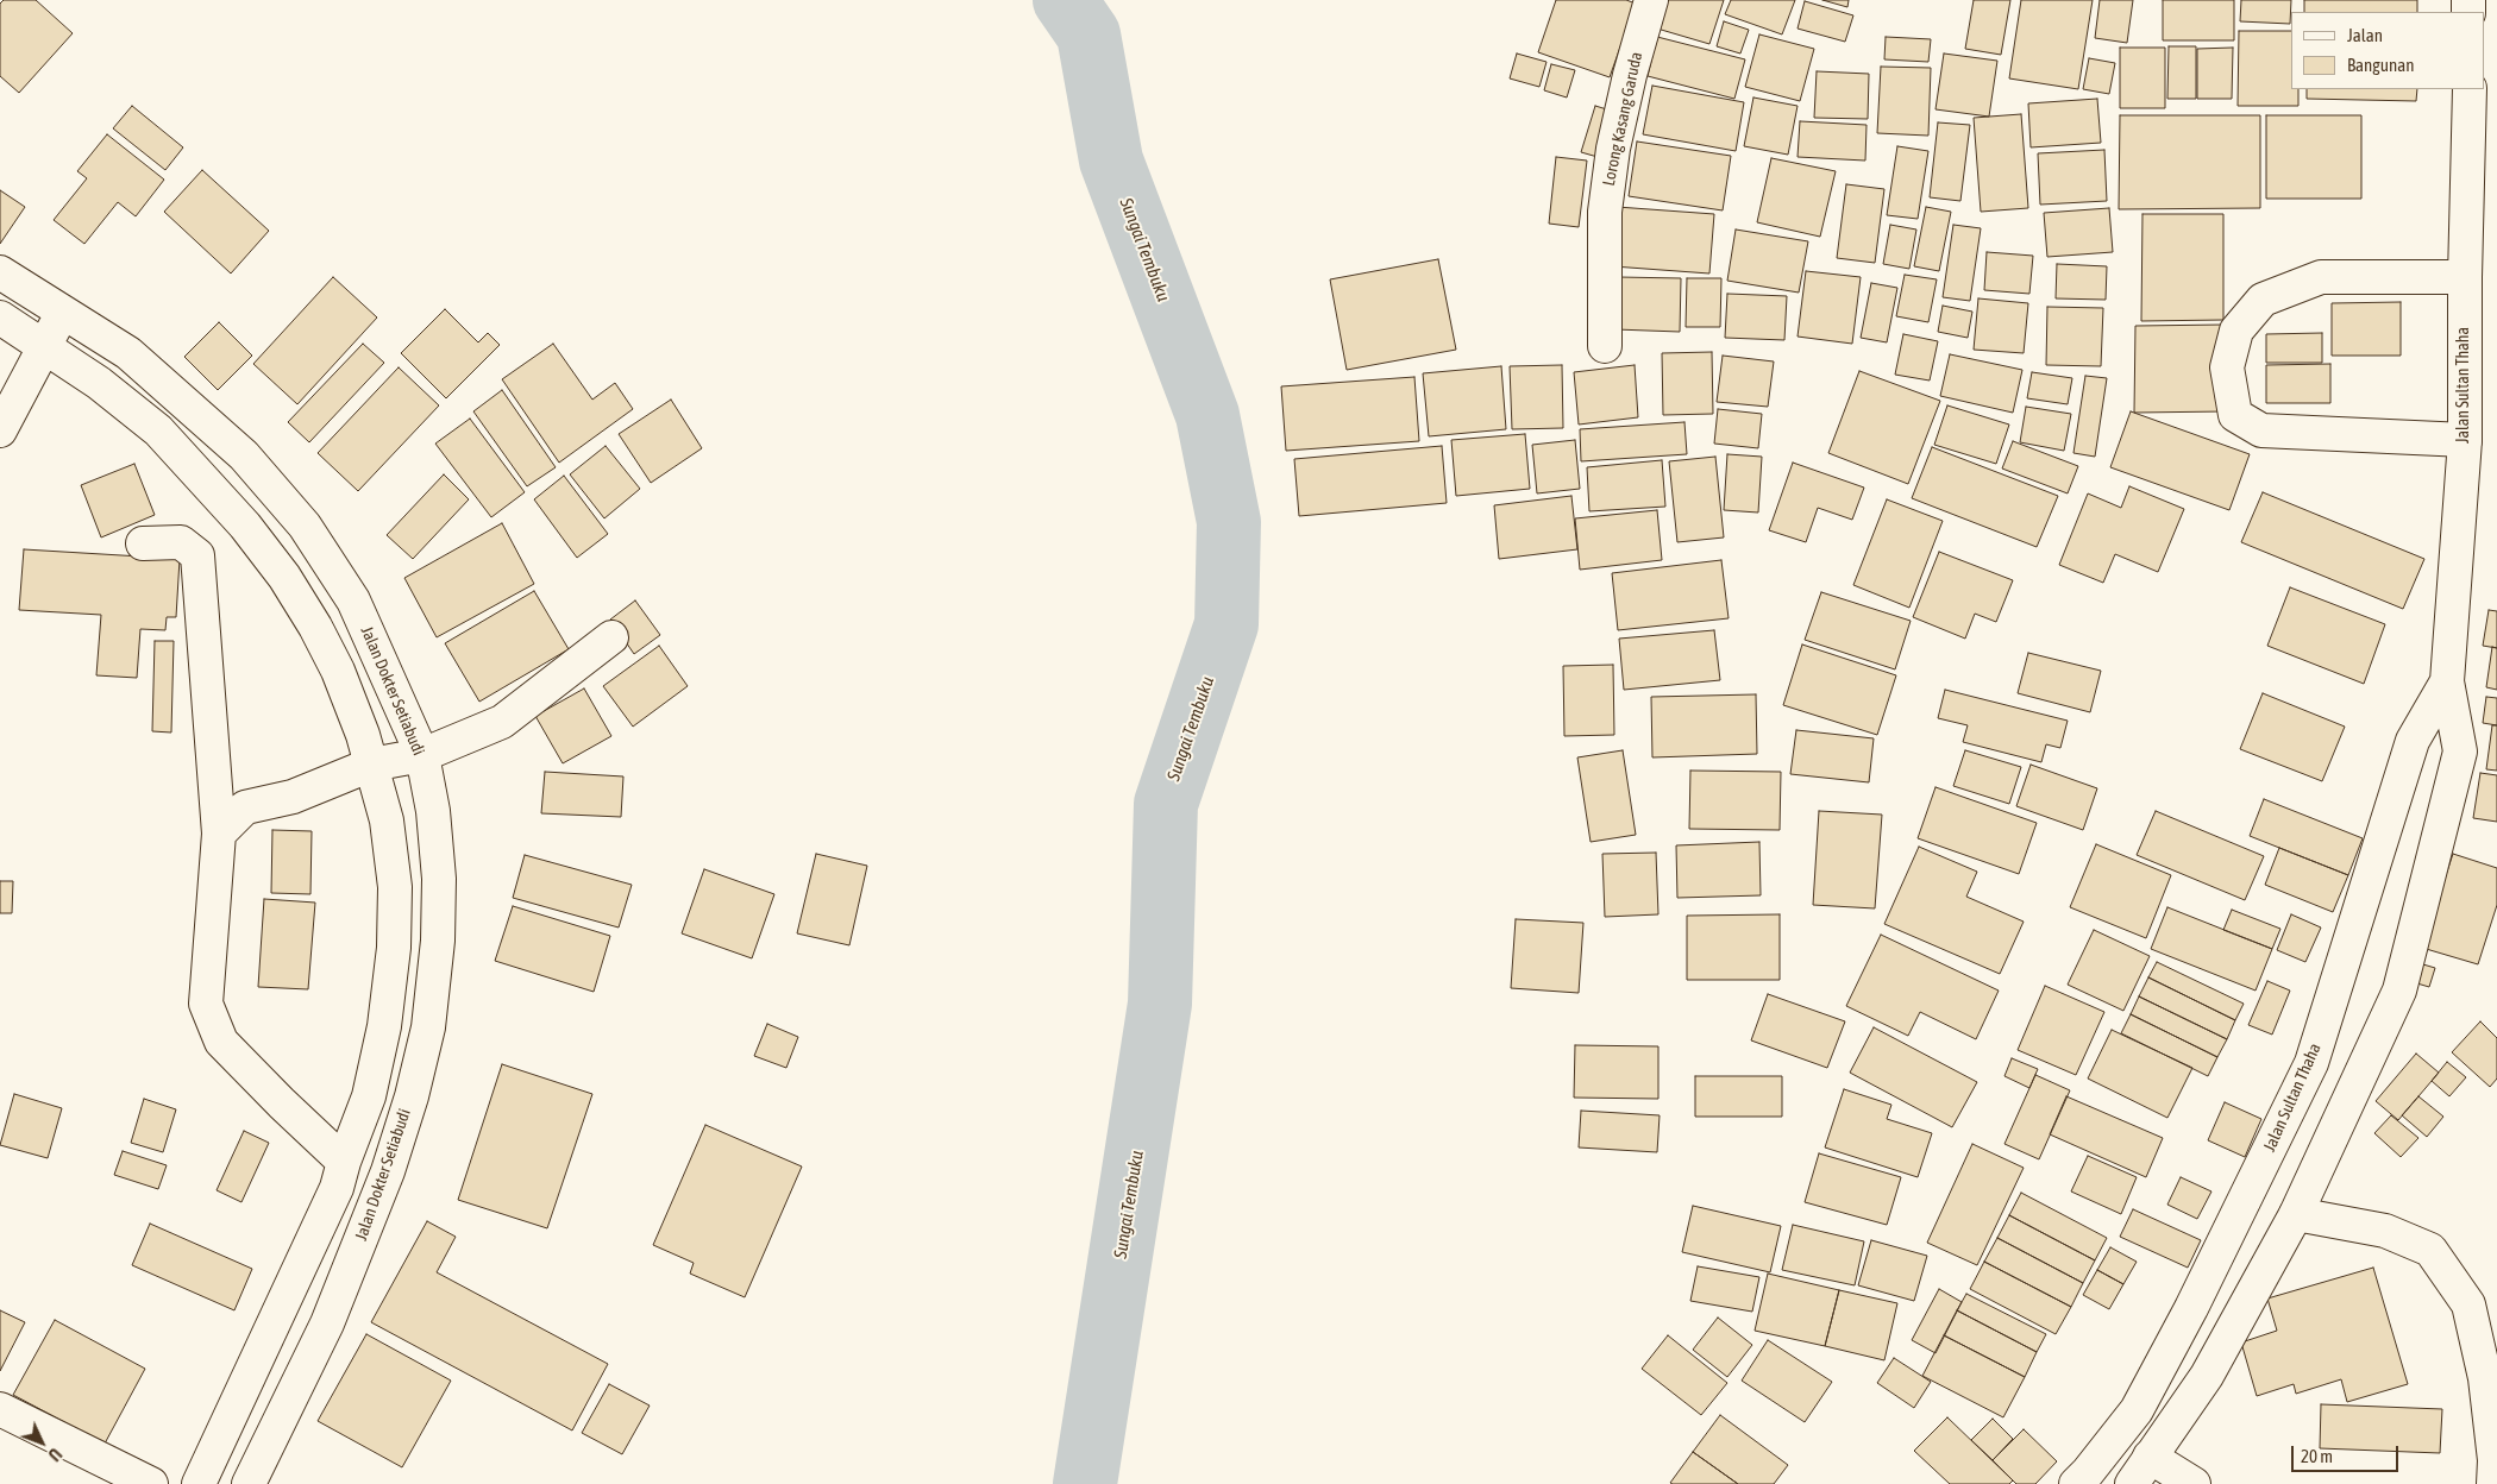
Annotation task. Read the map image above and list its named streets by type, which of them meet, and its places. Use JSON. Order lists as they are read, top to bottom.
{
  "streets": {
    "main road": ["Lorong Kasang Garuda", "Jalan Sultan Thaha", "Jalan Dokter Setiabudi"]
  },
  "water": ["Sungai Tembuku"],
  "legend": ["Jalan", "Bangunan"],
  "scale_bar": "20 m",
  "north": "bottom right"
}
